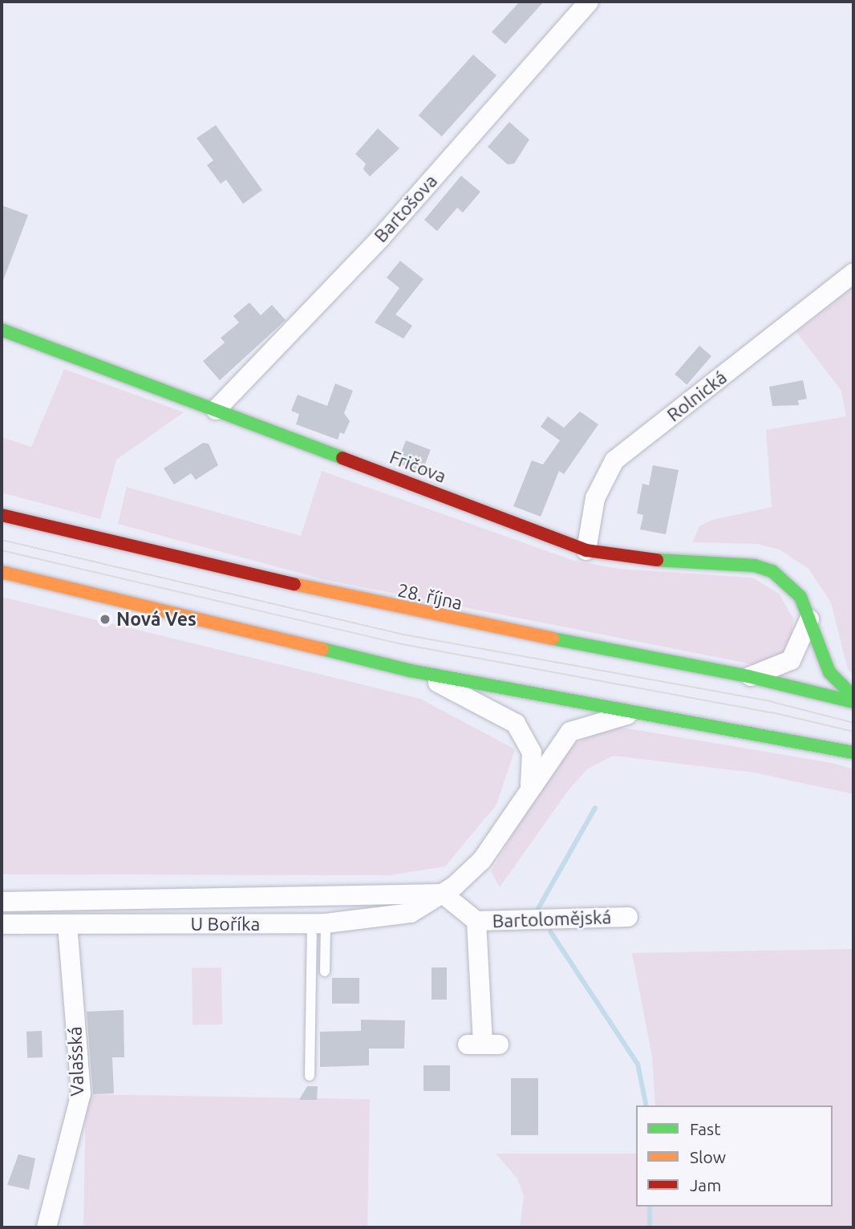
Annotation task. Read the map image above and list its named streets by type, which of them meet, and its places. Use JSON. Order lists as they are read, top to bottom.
{
  "streets": {
    "main road": ["Fričova", "28. října"],
    "street": [
      "Bartošova",
      "Rolnická",
      "Bartolomějská",
      "U Boříka",
      "Valašská"
    ]
  },
  "crossings": [
    ["Bartošova", "Fričova"],
    ["Rolnická", "Fričova"],
    ["Bartolomějská", "U Boříka"],
    ["U Boříka", "Valašská"]
  ],
  "places": ["Nová Ves"],
  "legend": ["Fast", "Slow", "Jam"]
}
